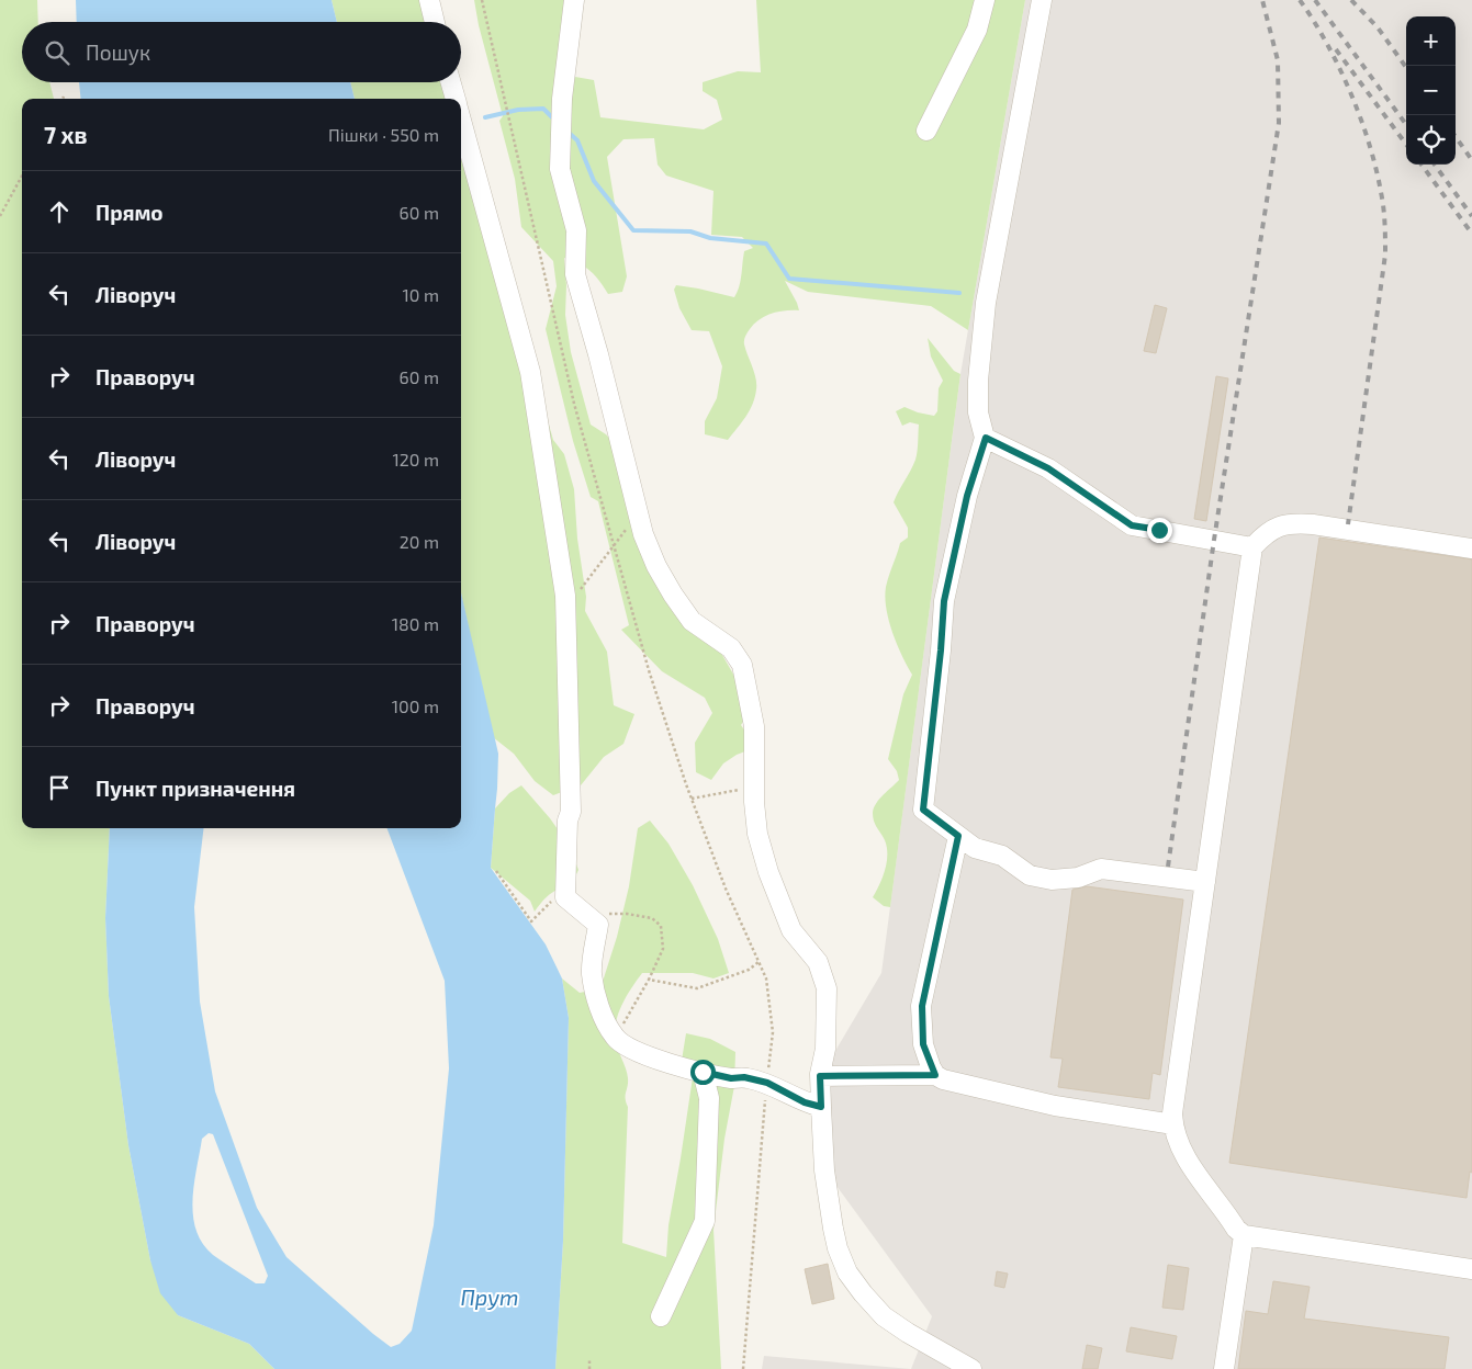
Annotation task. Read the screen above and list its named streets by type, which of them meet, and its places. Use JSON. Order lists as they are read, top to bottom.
{
  "water": ["Прут"],
  "page": {
    "map_buttons": ["+", "−"],
    "search": "Пошук",
    "heading": ["7 хв", "Пішки · 550 m"],
    "list": [
      ["Прямо", "60 m"],
      ["Ліворуч", "10 m"],
      ["Праворуч", "60 m"],
      ["Ліворуч", "120 m"],
      ["Ліворуч", "20 m"],
      ["Праворуч", "180 m"],
      ["Праворуч", "100 m"],
      "Пункт призначення"
    ]
  }
}
